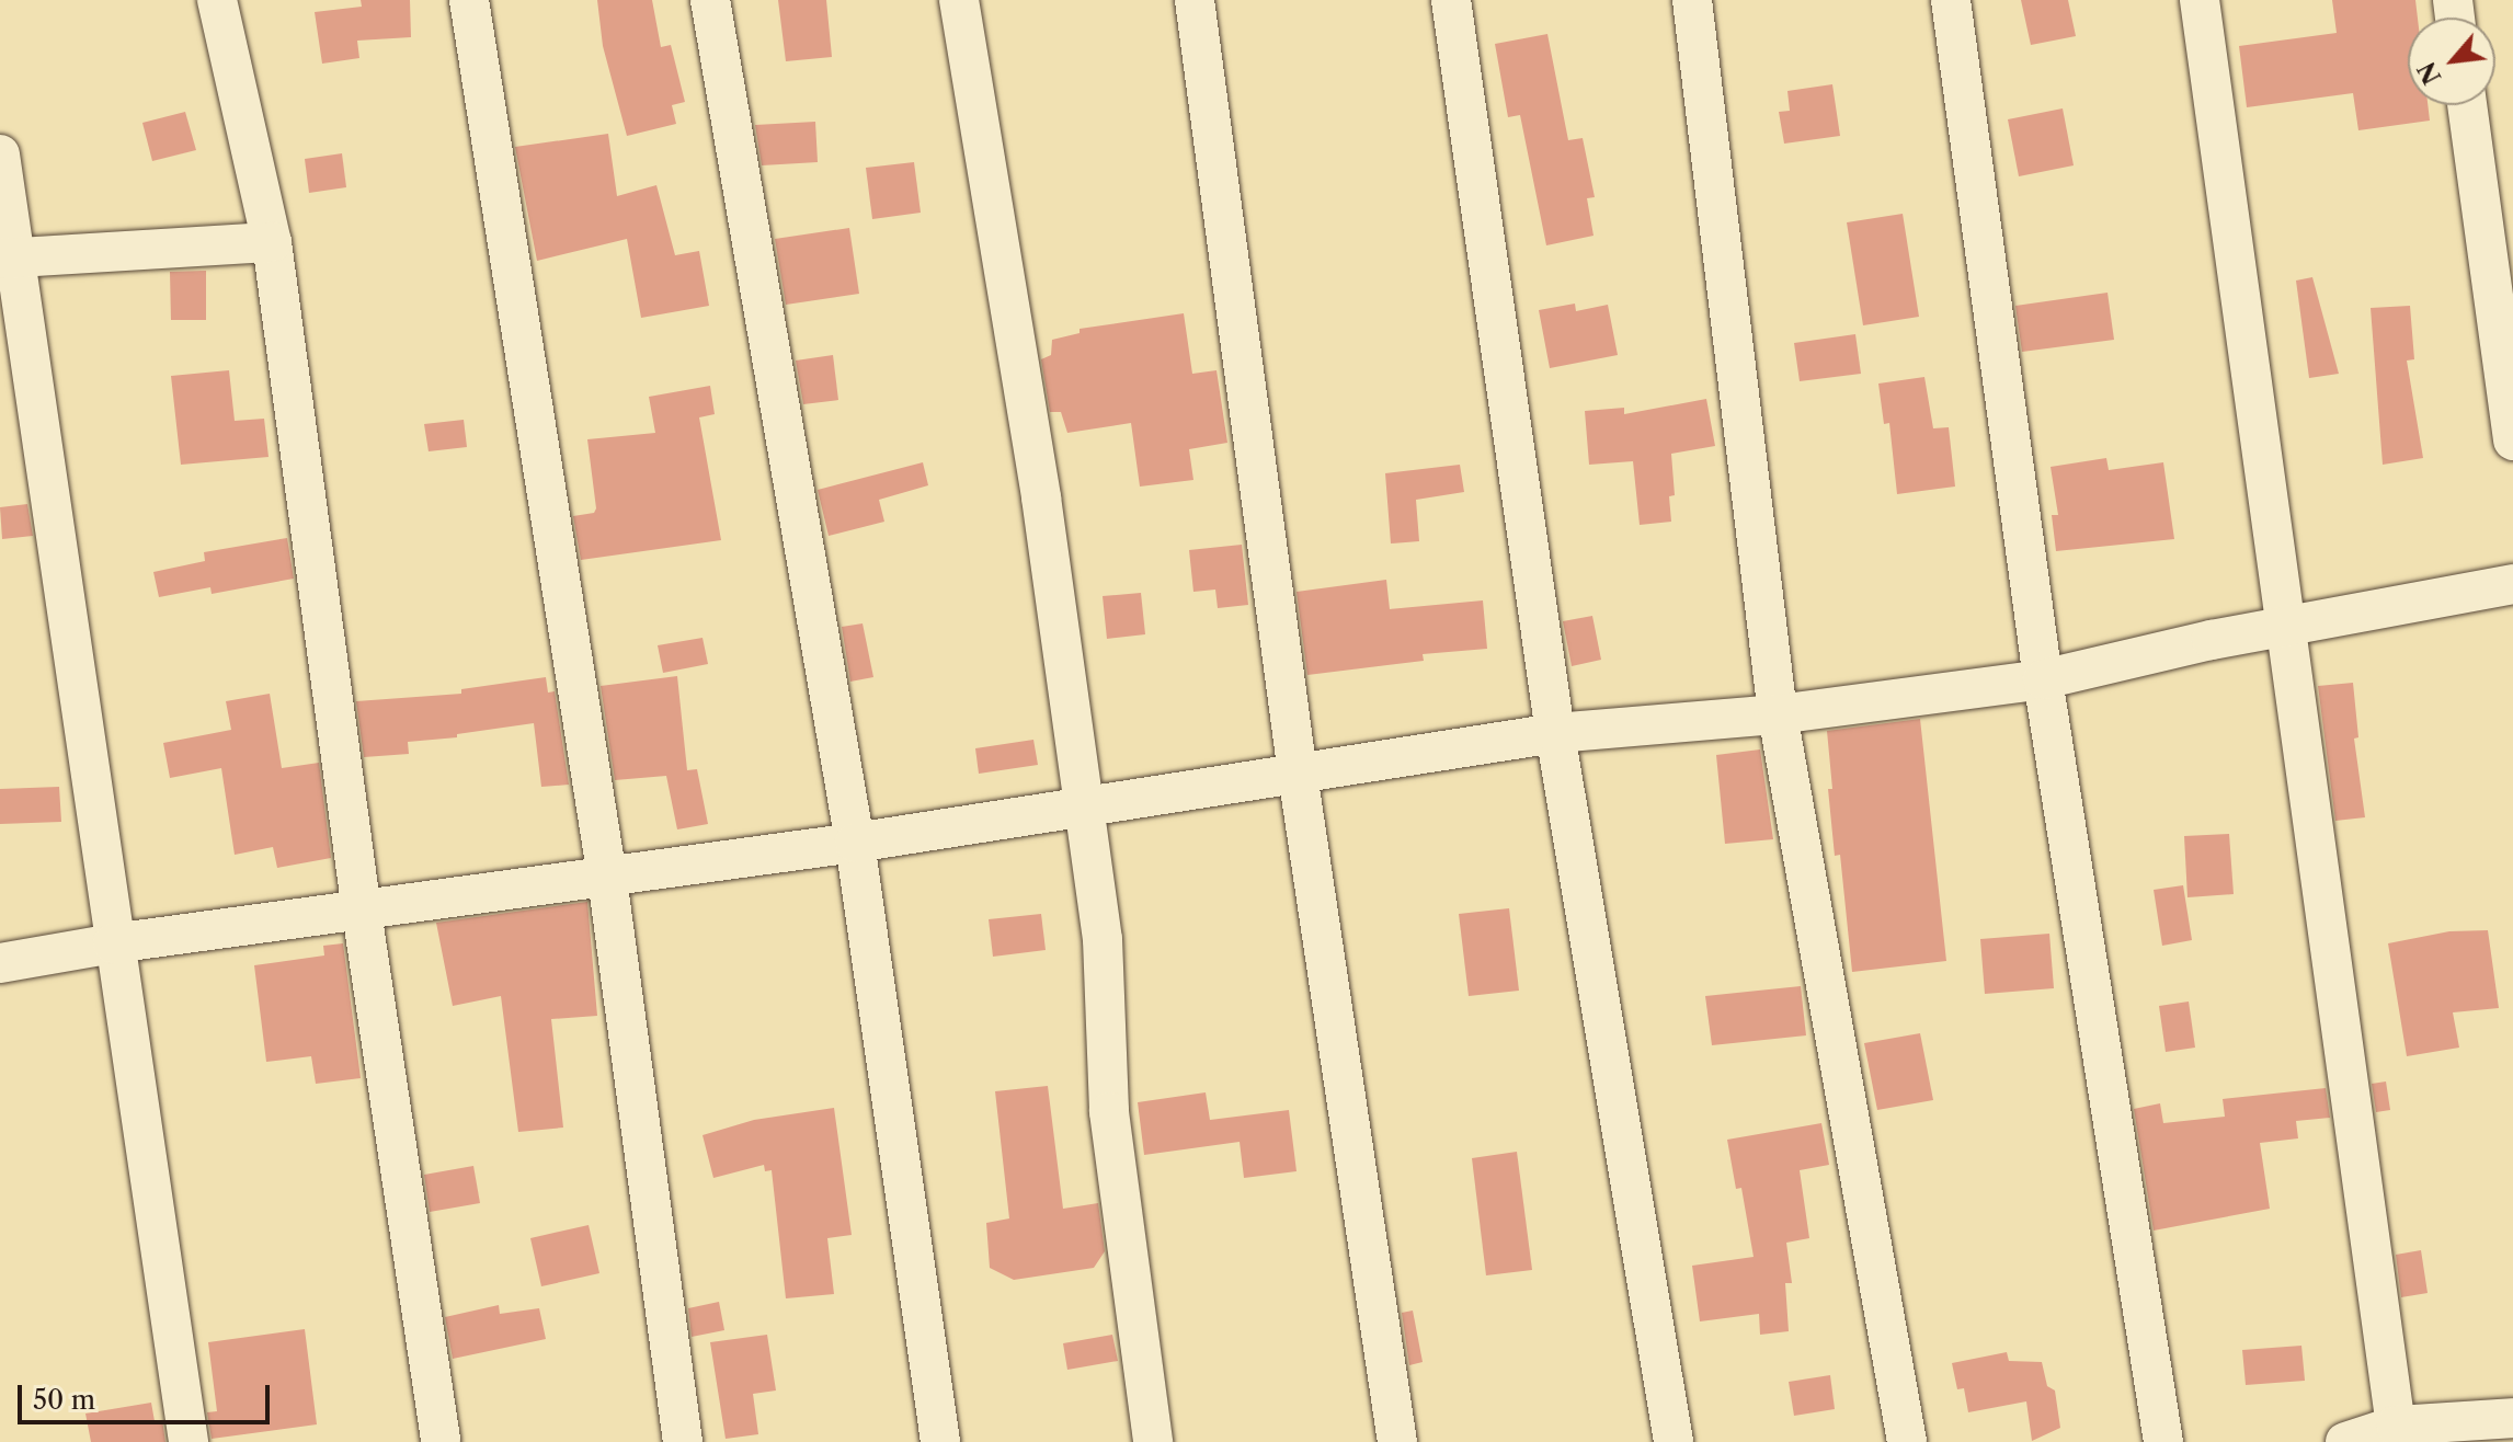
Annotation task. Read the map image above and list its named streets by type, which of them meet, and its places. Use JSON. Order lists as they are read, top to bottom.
{
  "scale_bar": "50 m",
  "north": "bottom left"
}
